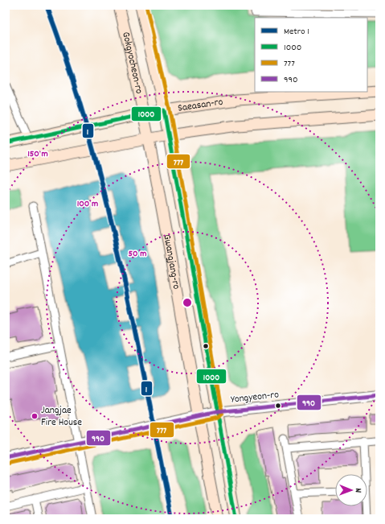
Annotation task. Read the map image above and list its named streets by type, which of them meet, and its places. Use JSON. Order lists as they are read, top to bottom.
{
  "streets": {
    "main road": ["Gokgyocheon-ro", "Saeasan-ro", "Gwangjang-ro"],
    "street": ["Yongyeon-ro"]
  },
  "crossings": [
    ["Gokgyocheon-ro", "Saeasan-ro"],
    ["Gokgyocheon-ro", "Gwangjang-ro"],
    ["Gwangjang-ro", "Yongyeon-ro"]
  ],
  "places": ["Jangjae Fire House"],
  "lines": [
    "metro line 1",
    "transit line 777",
    "transit line 1000",
    "transit line 990"
  ],
  "legend": [
    "Metro 1",
    "1000",
    "777",
    "990"
  ],
  "north": "right",
  "rings": ["150 m", "100 m", "50 m"]
}
